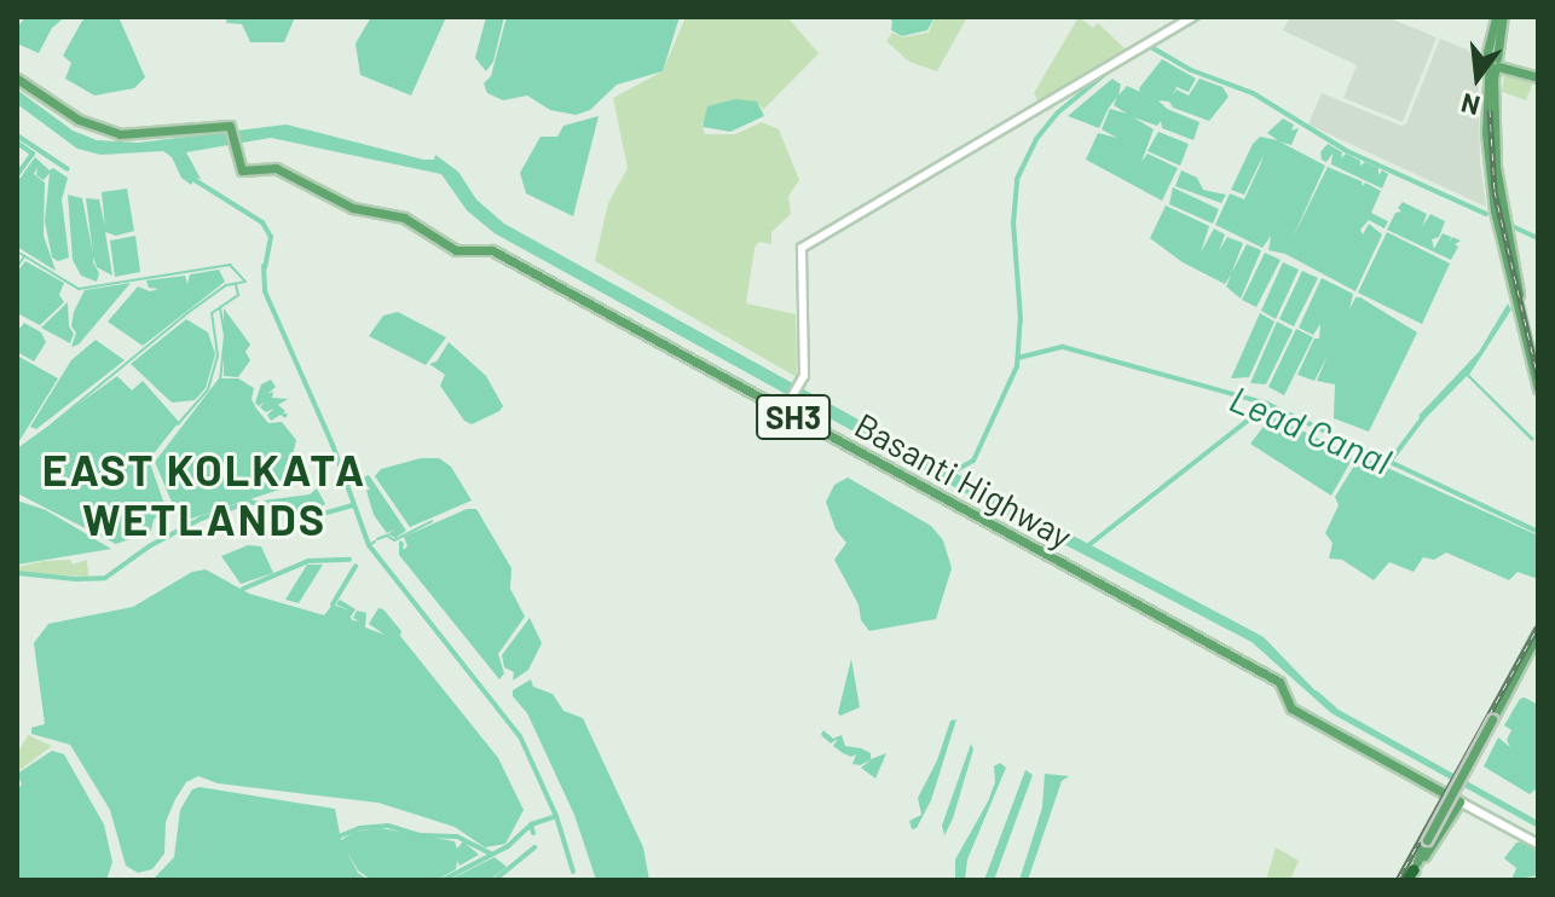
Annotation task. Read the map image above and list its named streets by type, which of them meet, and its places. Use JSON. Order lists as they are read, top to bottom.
{
  "streets": {
    "main road": ["SH3", "Basanti Highway"]
  },
  "crossings": [
    ["SH3", "Basanti Highway"]
  ],
  "districts": ["EAST KOLKATA WETLANDS"],
  "water": ["Lead Canal"],
  "north": "bottom"
}
